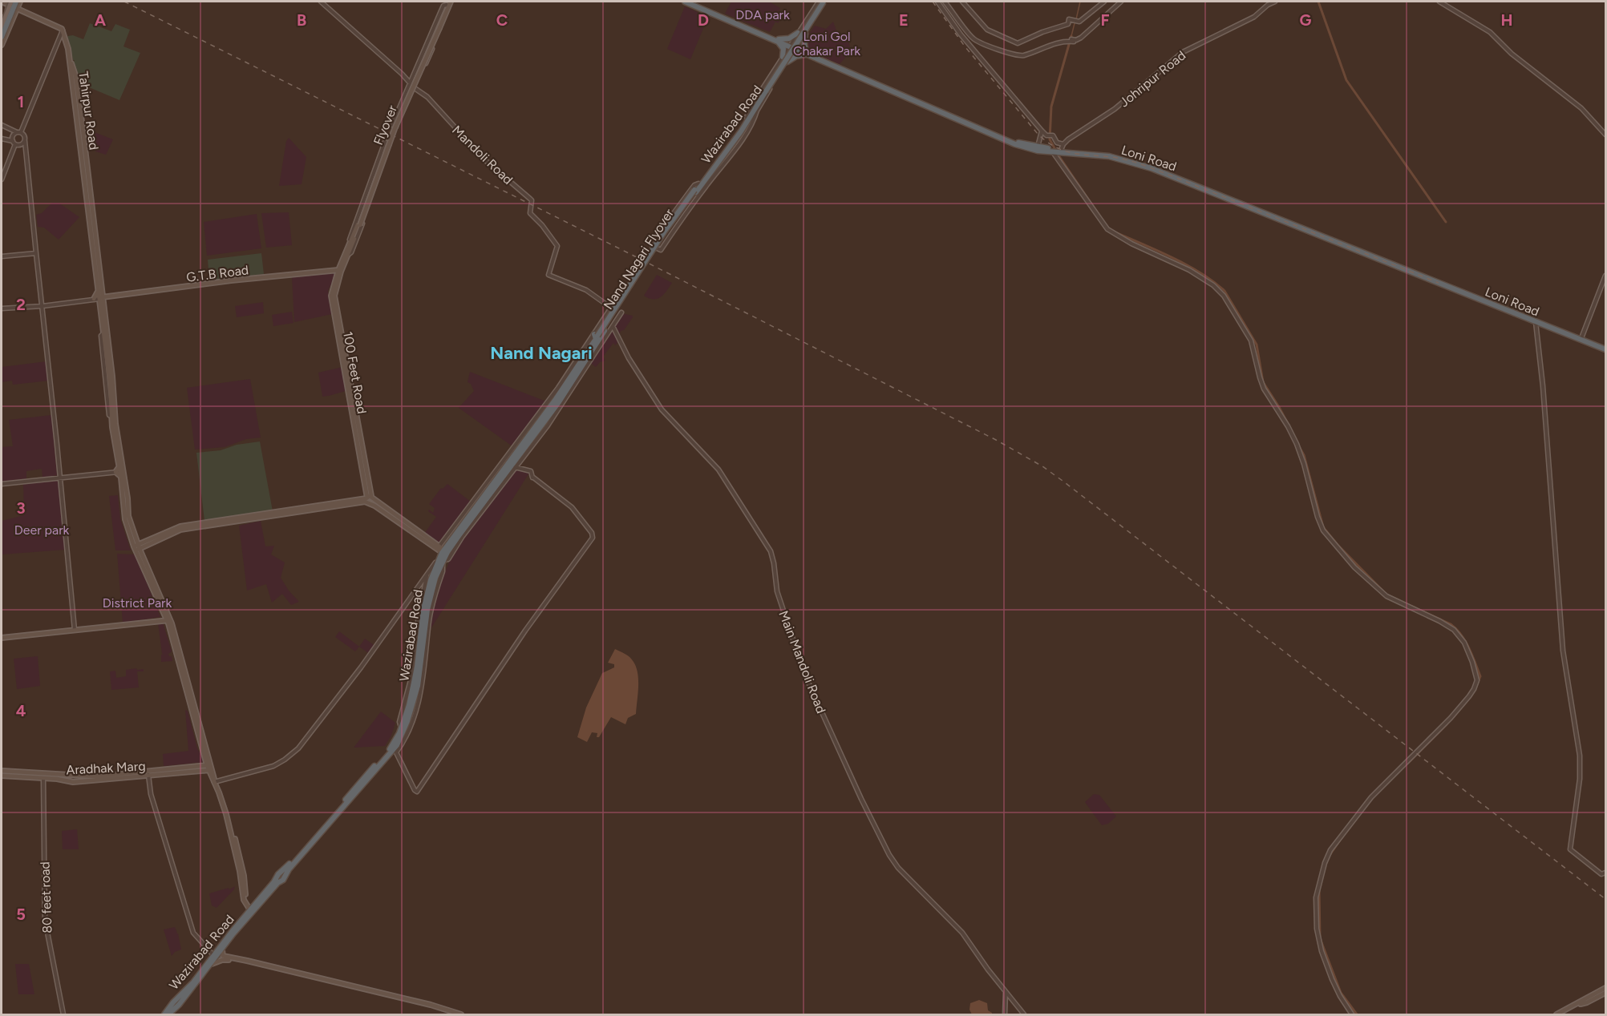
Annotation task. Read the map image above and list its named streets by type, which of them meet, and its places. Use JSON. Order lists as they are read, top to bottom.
{
  "streets": {
    "highway": ["Wazirabad Road", "Loni Road", "Nand Nagari Flyover"],
    "main road": [
      "Tahirpur Road",
      "Flyover",
      "G.T.B Road",
      "100 Feet Road",
      "Aradhak Marg"
    ],
    "street": [
      "Johripur Road",
      "Mandoli Road",
      "Main Mandoli Road",
      "80 feet road"
    ]
  },
  "crossings": [
    ["Johripur Road", "Loni Road"],
    ["Tahirpur Road", "G.T.B Road"],
    ["Wazirabad Road", "Mandoli Road"],
    ["Wazirabad Road", "Loni Road"],
    ["Wazirabad Road", "Nand Nagari Flyover"],
    ["Flyover", "100 Feet Road"],
    ["Mandoli Road", "Nand Nagari Flyover"],
    ["G.T.B Road", "100 Feet Road"],
    ["Aradhak Marg", "80 feet road"]
  ],
  "districts": ["Nand Nagari"],
  "parks": [
    "DDA park",
    "Loni Gol Chakar Park",
    "Deer park",
    "District Park"
  ],
  "grid": {
    "columns": [
      "A",
      "B",
      "C",
      "D",
      "E",
      "F",
      "G",
      "H"
    ],
    "rows": [
      "1",
      "2",
      "3",
      "4",
      "5"
    ]
  }
}
